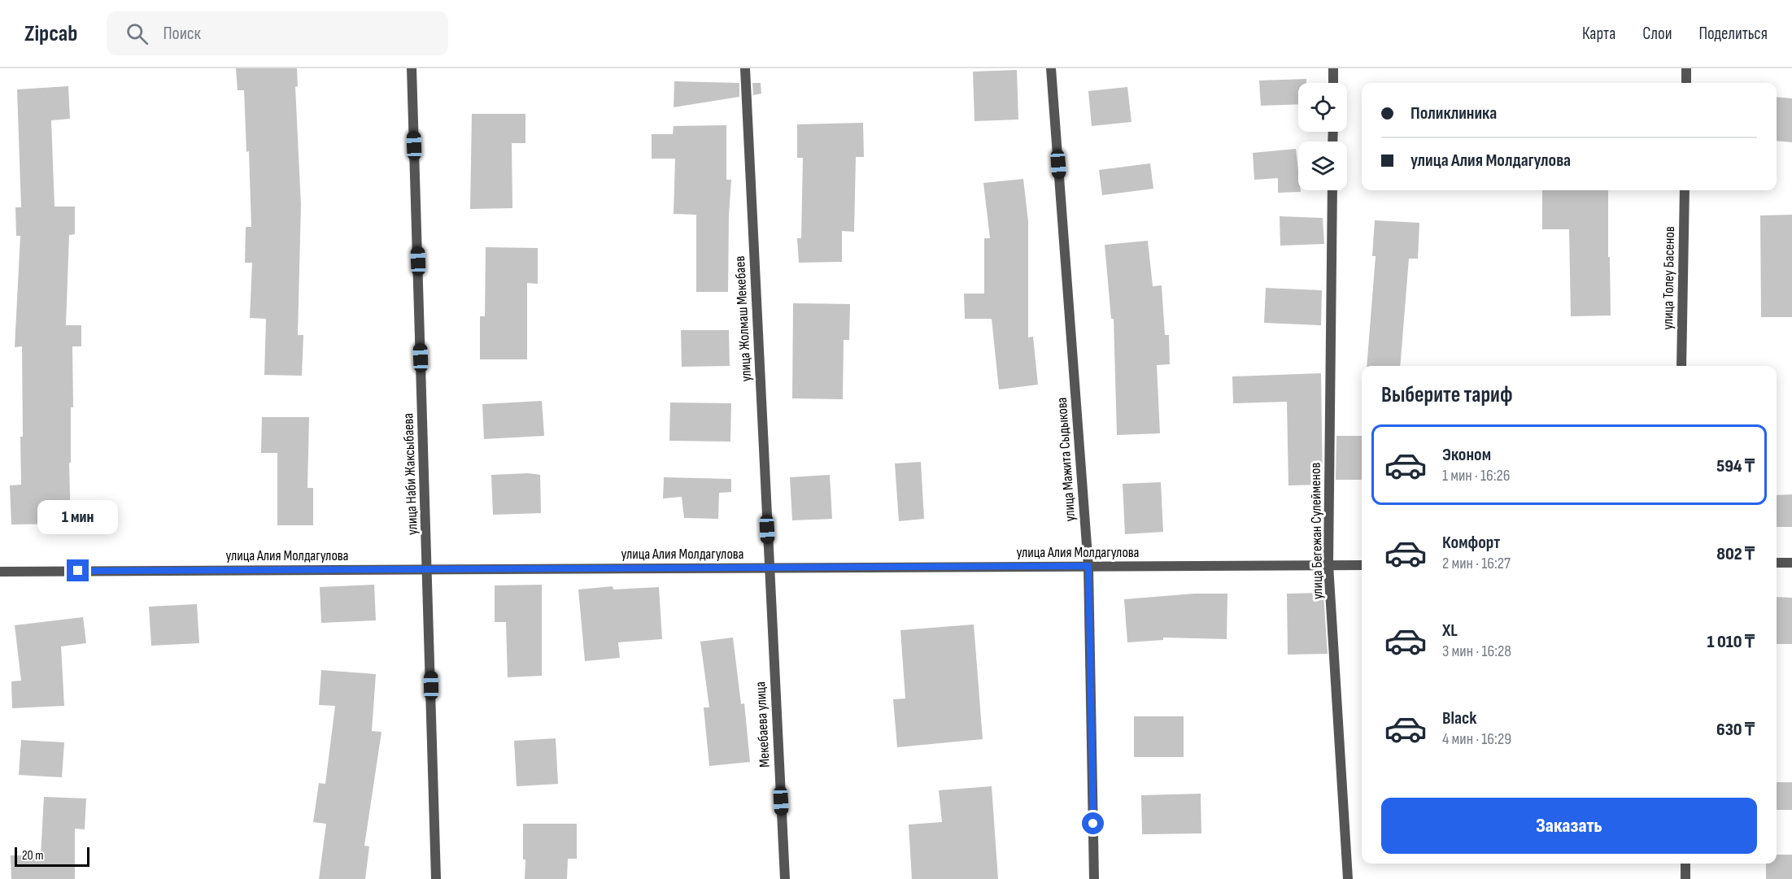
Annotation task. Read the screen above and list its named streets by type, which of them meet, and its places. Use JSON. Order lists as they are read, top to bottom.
{
  "streets": {
    "street": [
      "улица Толеу Басенов",
      "улица Жолмаш Мекебаев",
      "улица Мажита Сыдыкова",
      "улица Наби Жаксыбаева",
      "улица Бегежан Сулейменов",
      "улица Алия Молдагулова",
      "Мекебаева улица"
    ]
  },
  "crossings": [
    ["улица Жолмаш Мекебаев", "улица Алия Молдагулова"],
    ["улица Жолмаш Мекебаев", "Мекебаева улица"],
    ["улица Мажита Сыдыкова", "улица Алия Молдагулова"],
    ["улица Наби Жаксыбаева", "улица Алия Молдагулова"],
    ["улица Бегежан Сулейменов", "улица Алия Молдагулова"],
    ["улица Алия Молдагулова", "Мекебаева улица"]
  ],
  "scale_bar": "20 m",
  "page": {
    "header": "Zipcab",
    "search": "Поиск",
    "nav": ["Карта", "Слои", "Поделиться"],
    "banner": ["Поликлиника", "улица Алия Молдагулова"],
    "heading": "Выберите тариф",
    "list": [
      {
        "name": "Эконом",
        "note": "1 мин · 16:26",
        "value": "594 ₸"
      },
      {
        "name": "Комфорт",
        "note": "2 мин · 16:27",
        "value": "802 ₸"
      },
      {
        "name": "XL",
        "note": "3 мин · 16:28",
        "value": "1 010 ₸"
      },
      {
        "name": "Black",
        "note": "4 мин · 16:29",
        "value": "630 ₸"
      }
    ],
    "bubble": "1 мин",
    "buttons": "Заказать",
    "scale": "20 m"
  }
}
